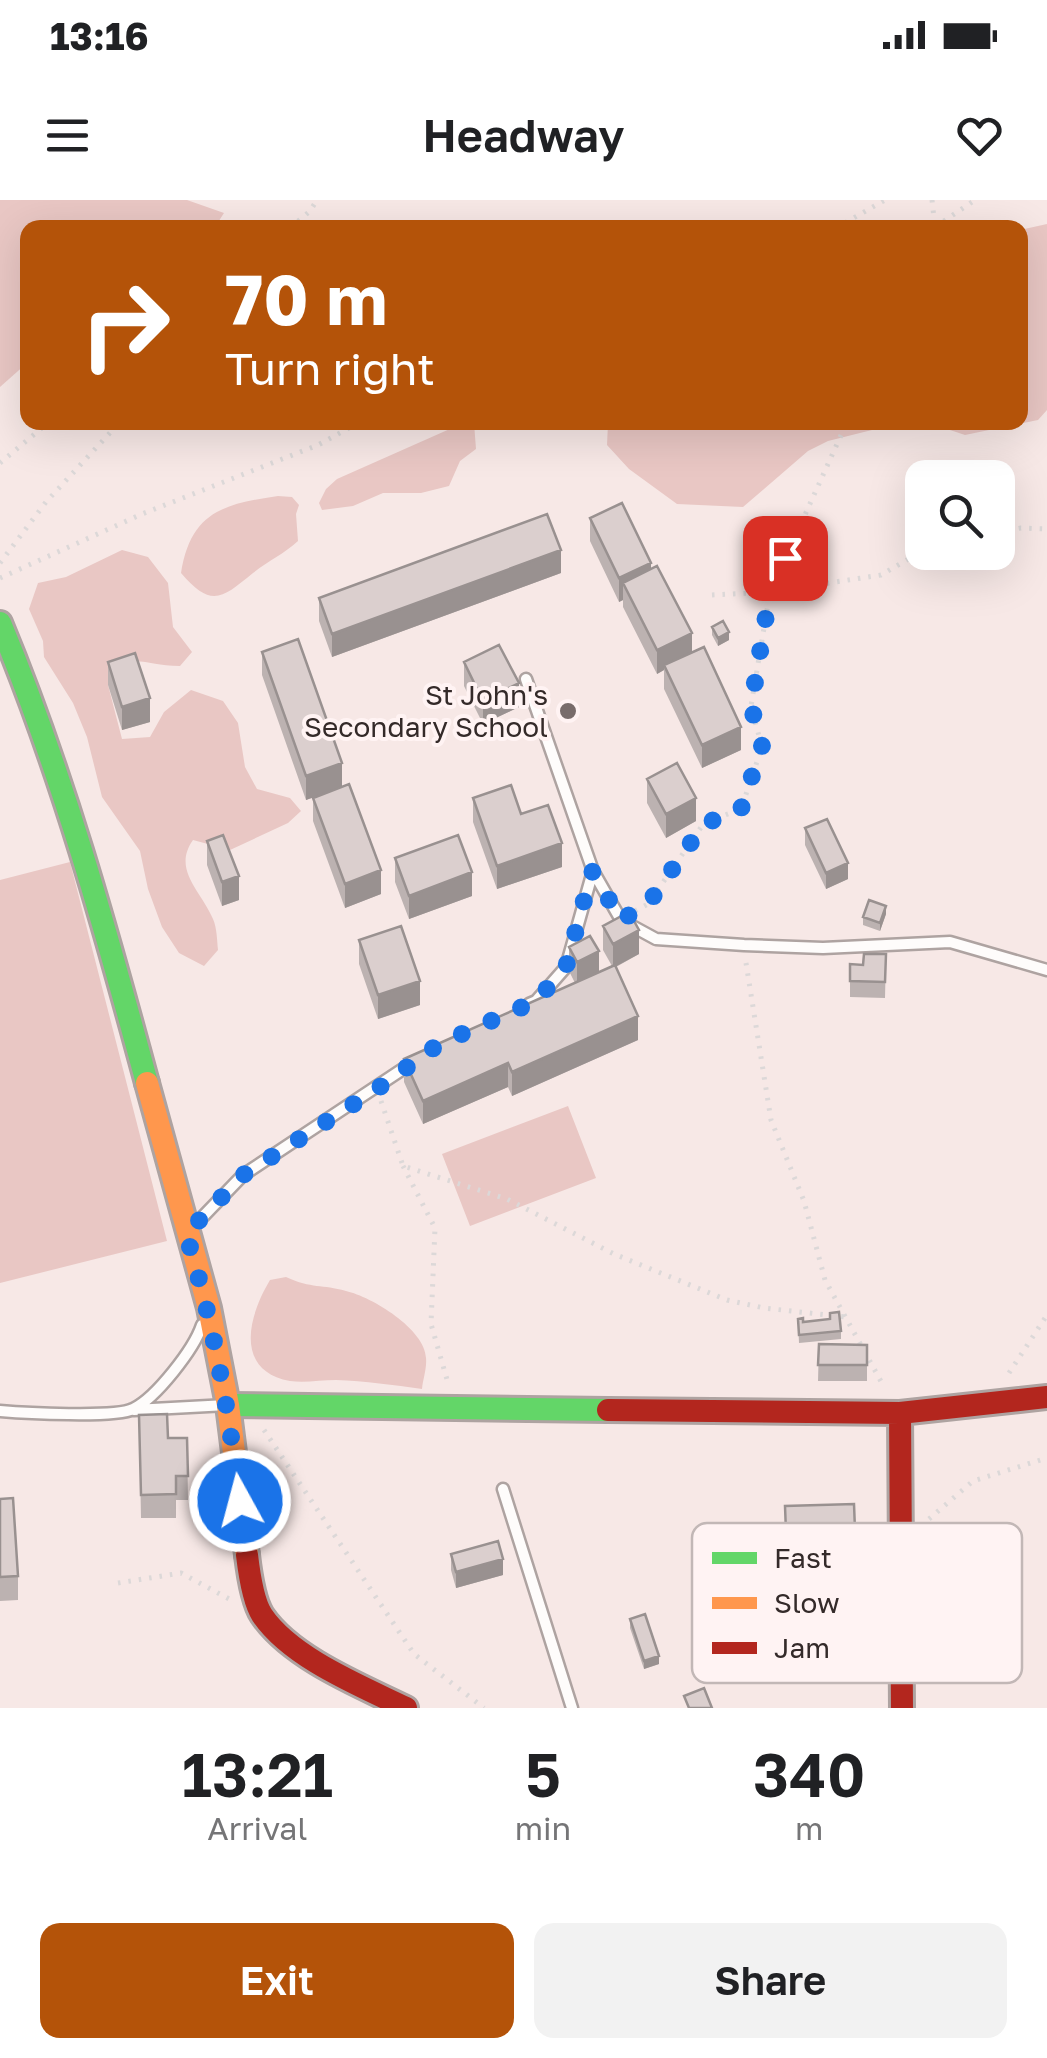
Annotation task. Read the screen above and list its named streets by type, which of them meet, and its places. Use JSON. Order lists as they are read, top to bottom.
{
  "places": ["St John's Secondary School"],
  "legend": ["Fast", "Slow", "Jam"],
  "page": {
    "status": "13:16",
    "header": "Headway",
    "turn": ["70 m", "Turn right"],
    "eta": [
      "13:21",
      "Arrival",
      "5",
      "min",
      "340",
      "m"
    ],
    "buttons": ["Exit", "Share"]
  }
}
